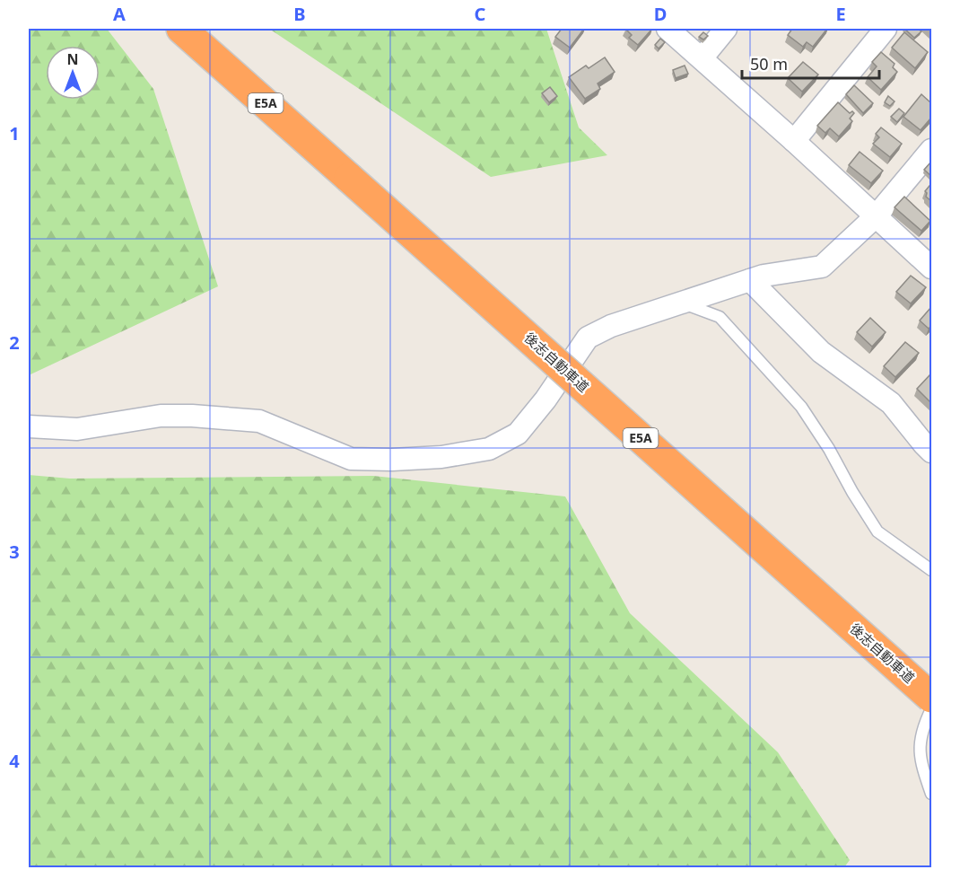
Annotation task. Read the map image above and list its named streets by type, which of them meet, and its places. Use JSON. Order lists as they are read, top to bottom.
{
  "streets": {
    "highway": ["E5A", "後志自動車道"]
  },
  "scale_bar": "50 m",
  "north": "top",
  "grid": {
    "columns": [
      "A",
      "B",
      "C",
      "D",
      "E"
    ],
    "rows": [
      "1",
      "2",
      "3",
      "4"
    ]
  }
}
